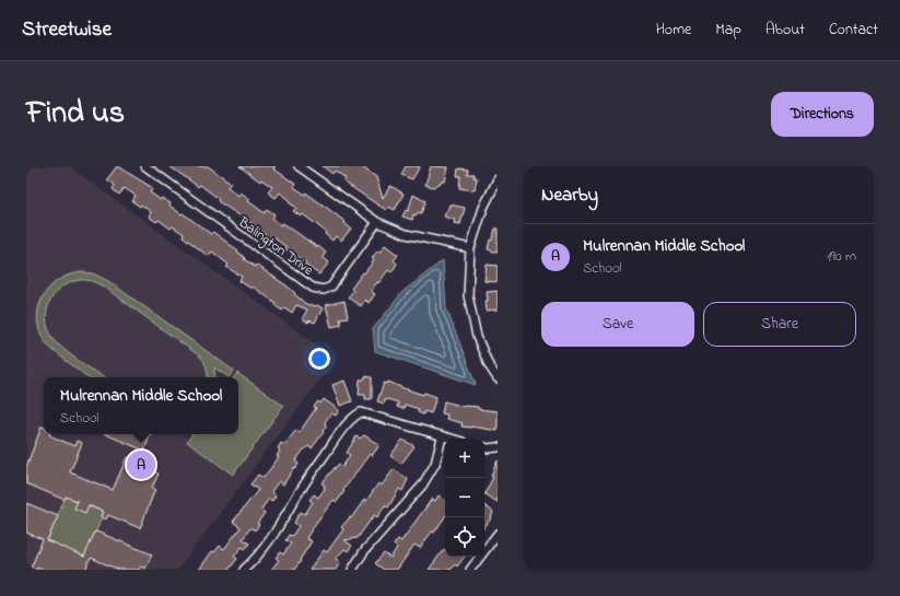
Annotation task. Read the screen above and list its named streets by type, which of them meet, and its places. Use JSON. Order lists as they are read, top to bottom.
{
  "streets": {
    "street": ["Balington Drive"]
  },
  "page": {
    "header": "Streetwise",
    "nav": [
      "Home",
      "Map",
      "About",
      "Contact"
    ],
    "title": "Find us",
    "buttons": [
      "Directions",
      ["Save", "Share"]
    ],
    "heading": "Nearby",
    "list": [
      {
        "mark": "A",
        "name": "Mulrennan Middle School",
        "note": "School",
        "value": "190 m"
      }
    ],
    "popup": ["Mulrennan Middle School", "School"],
    "map_buttons": ["+", "−"],
    "pins": "A"
  }
}
